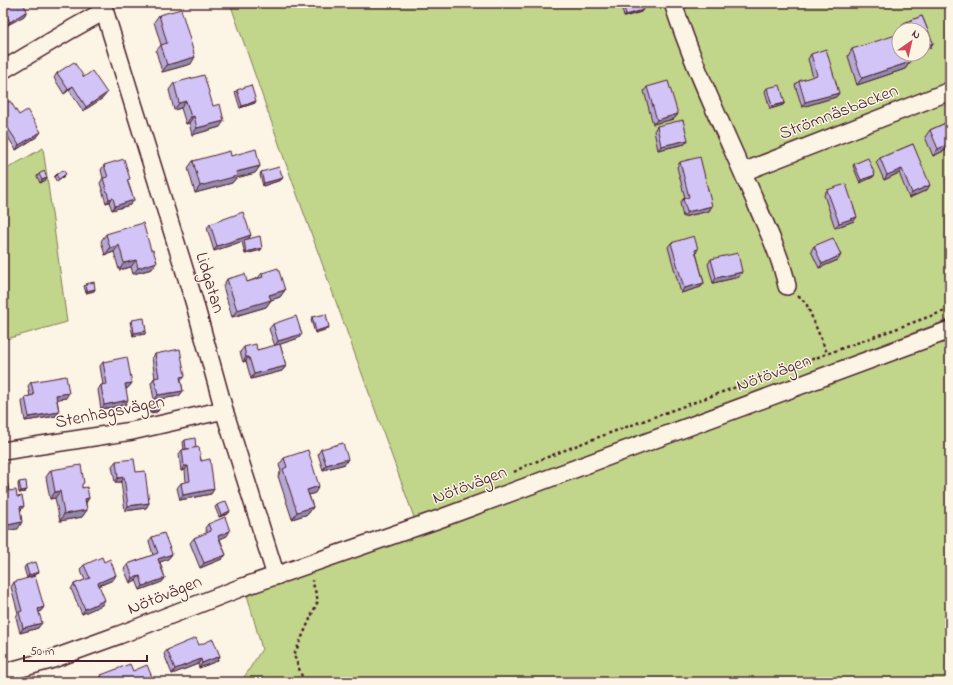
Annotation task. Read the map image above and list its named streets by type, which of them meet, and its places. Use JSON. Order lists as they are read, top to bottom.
{
  "streets": {
    "street": [
      "Strömnäsbacken",
      "Lidgatan",
      "Nötövägen",
      "Stenhagsvägen"
    ]
  },
  "crossings": [
    ["Lidgatan", "Nötövägen"],
    ["Lidgatan", "Stenhagsvägen"]
  ],
  "scale_bar": "50 m",
  "north": "top right"
}
